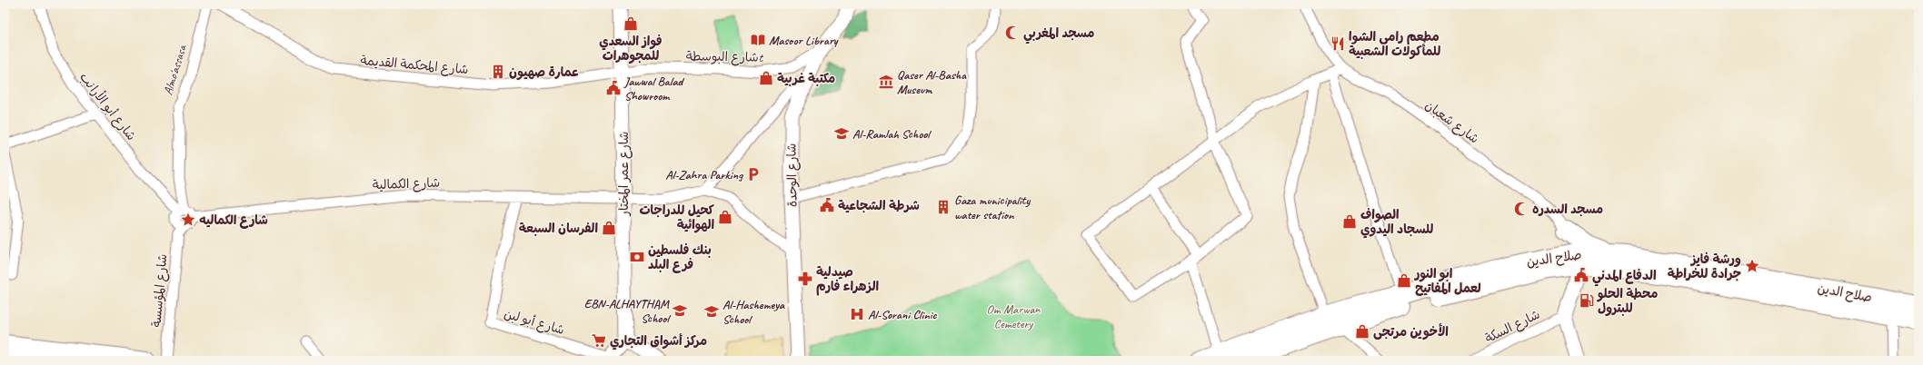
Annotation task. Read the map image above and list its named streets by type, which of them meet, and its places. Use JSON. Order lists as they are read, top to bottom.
{
  "streets": {
    "highway": ["صلاح الدين"],
    "main road": ["شارع عمر المختار", "شارع الوحدة"],
    "street": [
      "شارع البوسطةt",
      "شارع المحكمة القديمة",
      "Almo'assasa",
      "شارع أبو الأرانب",
      "شارع شعبان",
      "شارع الكمالية",
      "شارع المؤسسة",
      "شارع أبو لبن",
      "شارع السكة"
    ]
  },
  "crossings": [
    ["شارع البوسطةt", "شارع المحكمة القديمة"],
    ["شارع البوسطةt", "شارع عمر المختار"],
    ["شارع البوسطةt", "شارع الوحدة"],
    ["شارع المحكمة القديمة", "شارع عمر المختار"],
    ["Almo'assasa", "شارع أبو الأرانب"],
    ["Almo'assasa", "شارع الكمالية"],
    ["Almo'assasa", "شارع المؤسسة"],
    ["شارع أبو الأرانب", "شارع الكمالية"],
    ["شارع أبو الأرانب", "شارع المؤسسة"],
    ["شارع شعبان", "صلاح الدين"],
    ["شارع عمر المختار", "شارع الكمالية"],
    ["شارع الكمالية", "شارع المؤسسة"],
    ["شارع الكمالية", "شارع أبو لبن"]
  ],
  "parks": ["Om Marwan Cemetery"],
  "places": {
    "shop": [
      "فواز السعدي للمجوهرات",
      "مكتبة غربية",
      "كحيل للدراجات الهوائية",
      "الصواف للسجاد اليدوي",
      "الفرسان السبعة",
      "ابو النور لعمل المفاتيح",
      "الأخوين مرتجى"
    ],
    "mosque": ["مسجد المغربي", "مسجد السدره"],
    "library": ["Masoor Library"],
    "restaurant": ["مطعم رامي الشوا للمأكولات الشعبية"],
    "building": ["عمارة صهيون", "Gaza municipality water station"],
    "museum": ["Qaser Al-Basha Museum"],
    "public building": ["Jawwal Balad Showroom", "شرطة الشجاعية", "الدفاع المدني"],
    "school or university": ["Al-Ramlah School", "EBN-ALHAYTHAM School", "Al-Hashemeya School"],
    "parking": ["Al-Zahra Parking"],
    "place": ["شارع الكماليه", "ورشة فايز جرادة للخراطة"],
    "bank": ["بنك فلسطين فرع البلد"],
    "pharmacy": ["صيدلية الزهراء فارم"],
    "fuel station": ["محطة الحلو للبترول"],
    "hospital": ["Al-Sorani Clinic"],
    "supermarket": ["مركز أشواق التجاري"]
  }
}
